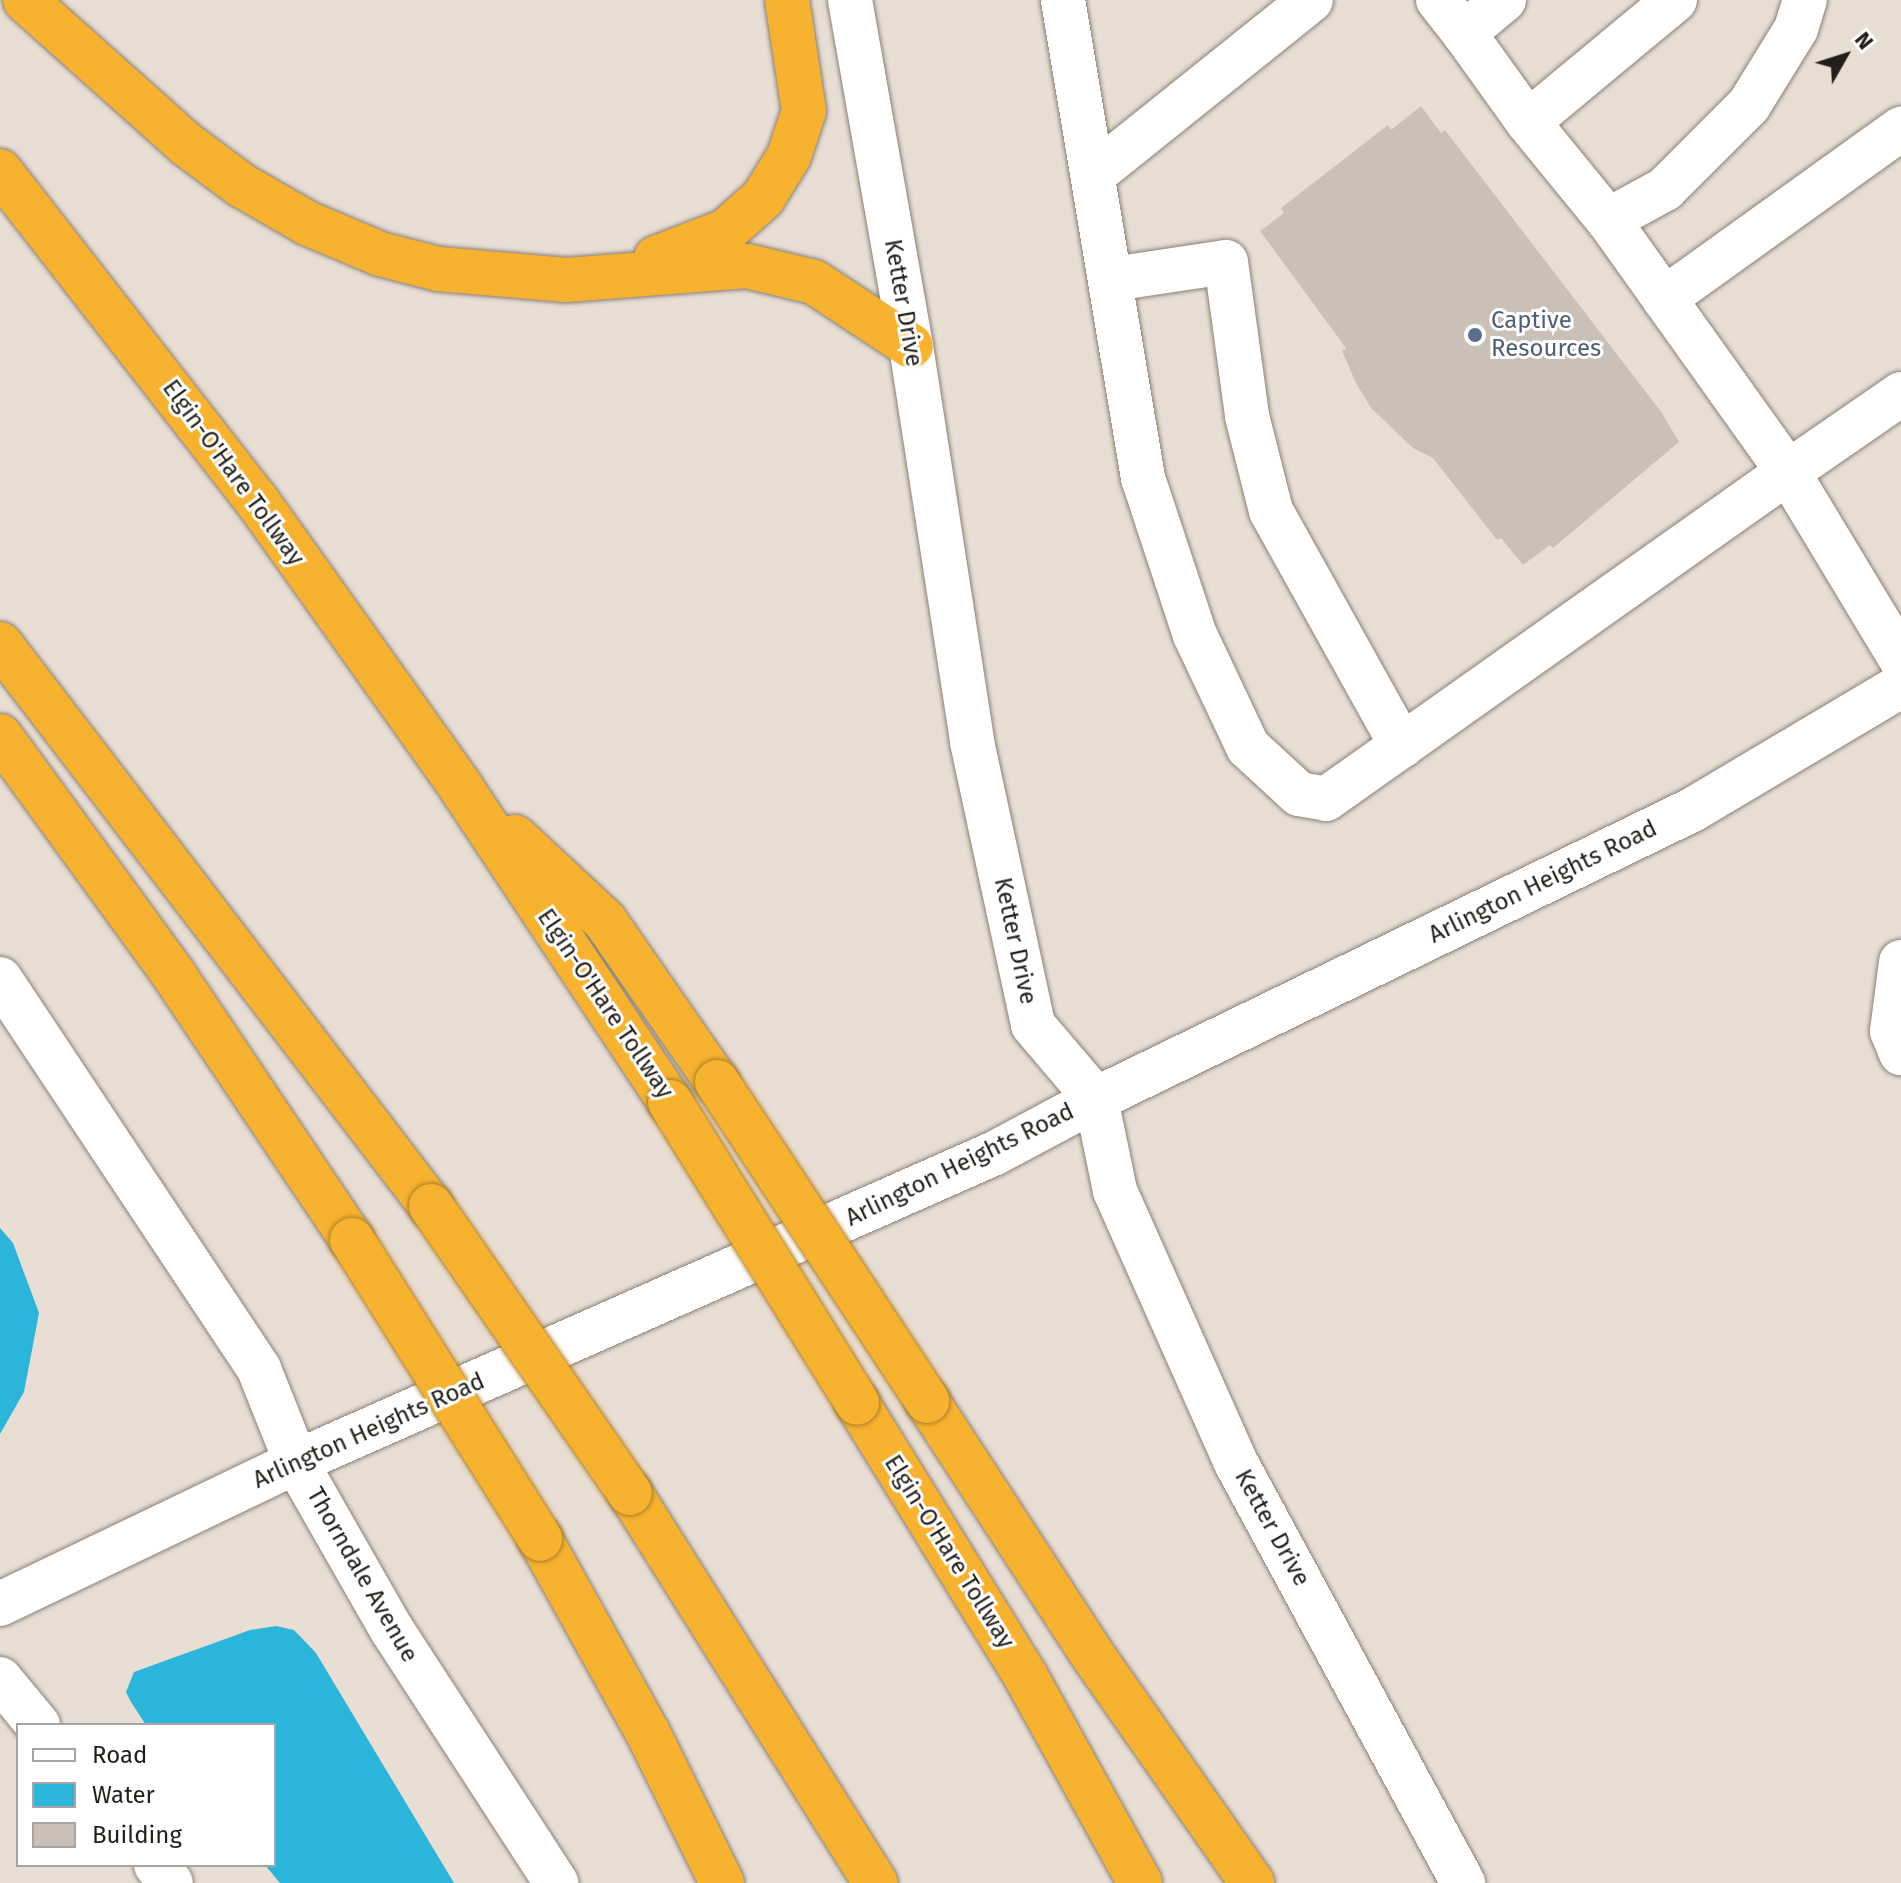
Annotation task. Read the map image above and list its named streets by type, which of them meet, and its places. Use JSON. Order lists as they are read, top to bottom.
{
  "streets": {
    "highway": ["Elgin-O'Hare Tollway"],
    "street": ["Ketter Drive", "Arlington Heights Road", "Thorndale Avenue"]
  },
  "crossings": [
    ["Ketter Drive", "Arlington Heights Road"],
    ["Arlington Heights Road", "Thorndale Avenue"]
  ],
  "places": ["Captive Resources"],
  "legend": ["Road", "Water", "Building"],
  "north": "top right"
}
